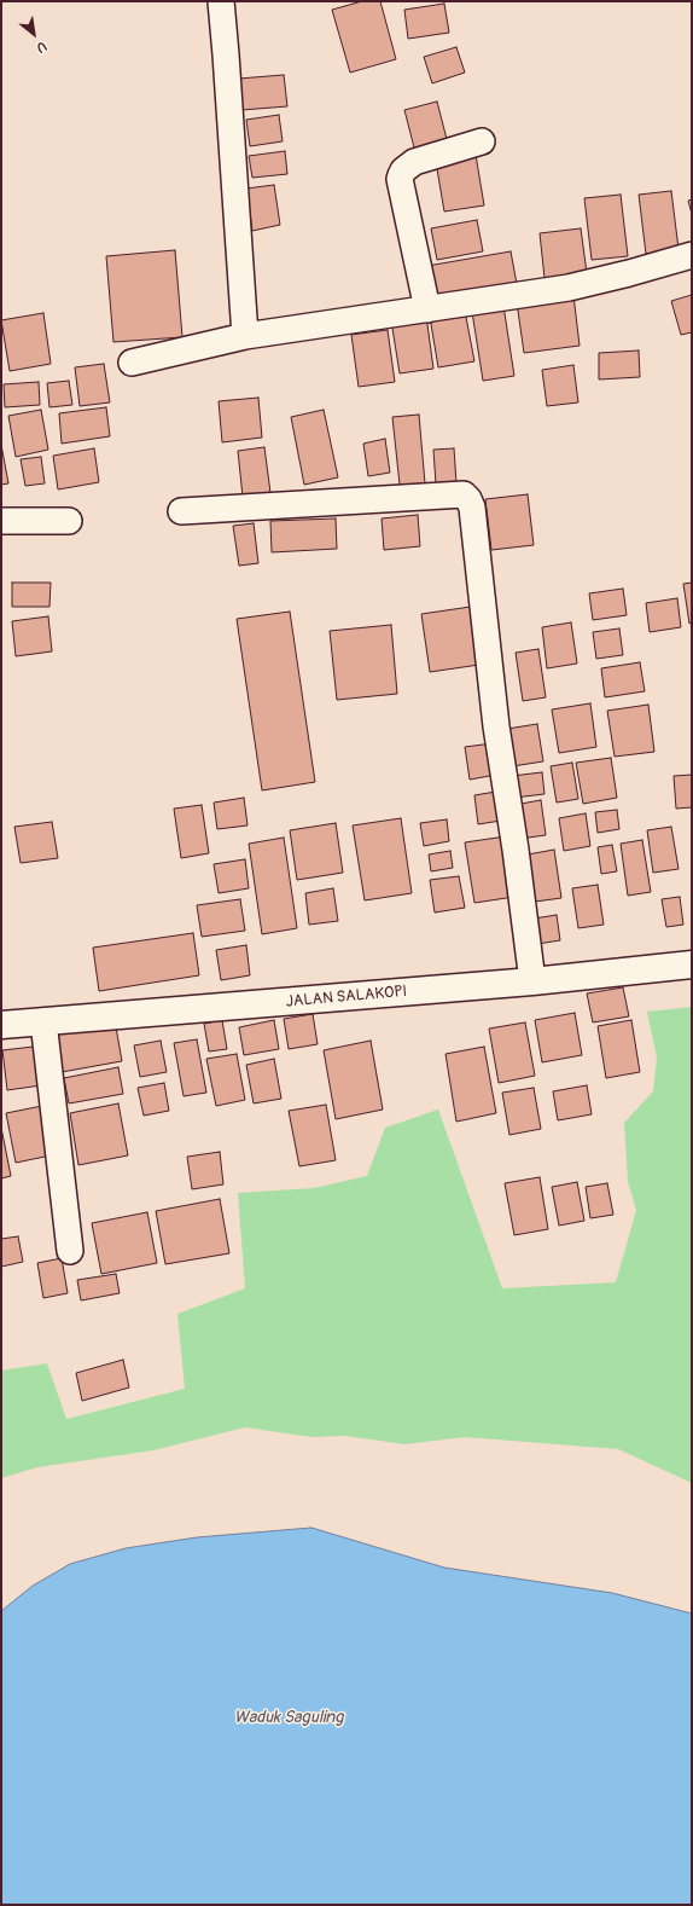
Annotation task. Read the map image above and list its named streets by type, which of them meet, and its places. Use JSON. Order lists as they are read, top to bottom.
{
  "streets": {
    "street": ["JALAN SALAKOPI"]
  },
  "water": ["Waduk Saguling"],
  "north": "bottom right"
}
